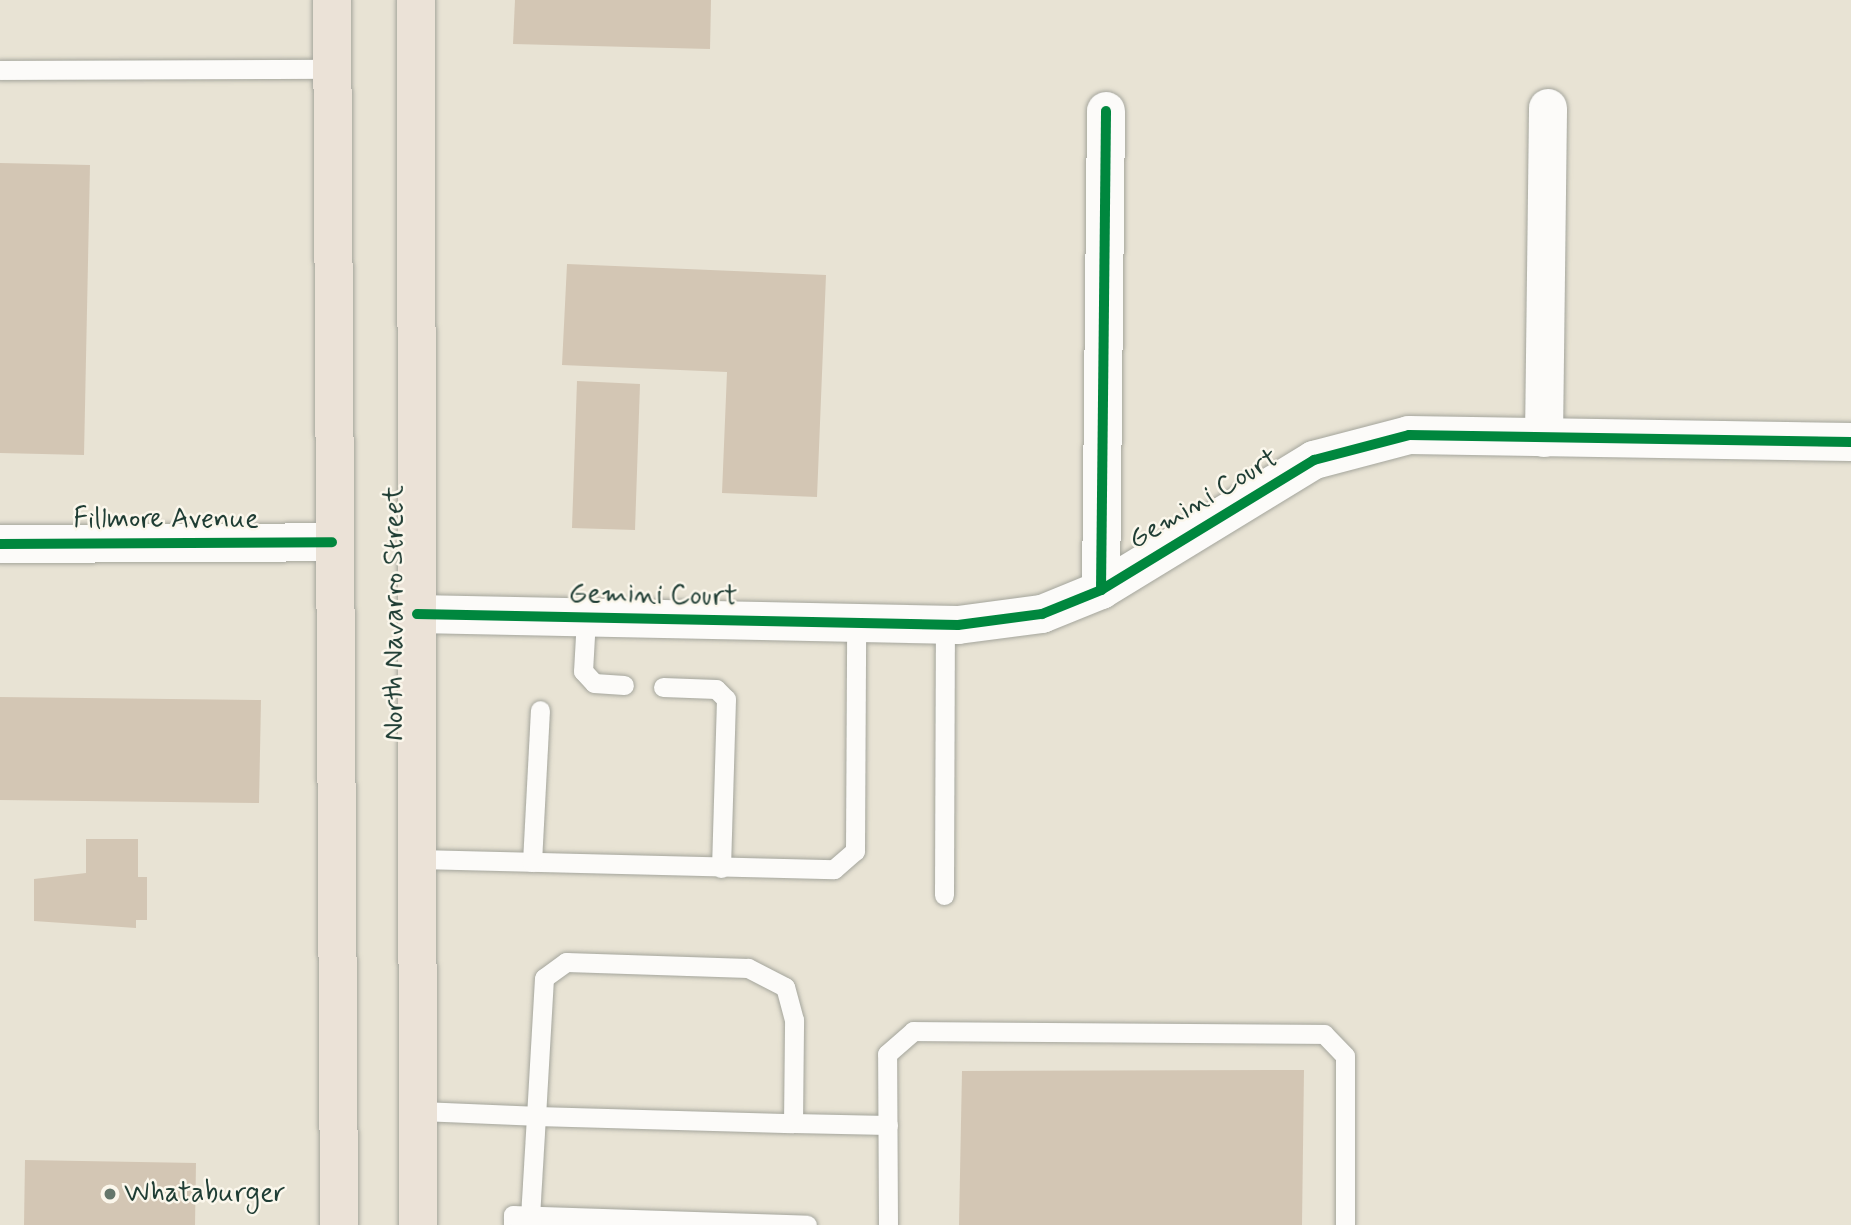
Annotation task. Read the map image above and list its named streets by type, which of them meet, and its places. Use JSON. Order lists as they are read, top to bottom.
{
  "streets": {
    "main road": ["North Navarro Street"],
    "street": ["Gemini Court", "Fillmore Avenue"]
  },
  "crossings": [
    ["Gemini Court", "North Navarro Street"]
  ],
  "places": ["Whataburger"]
}
